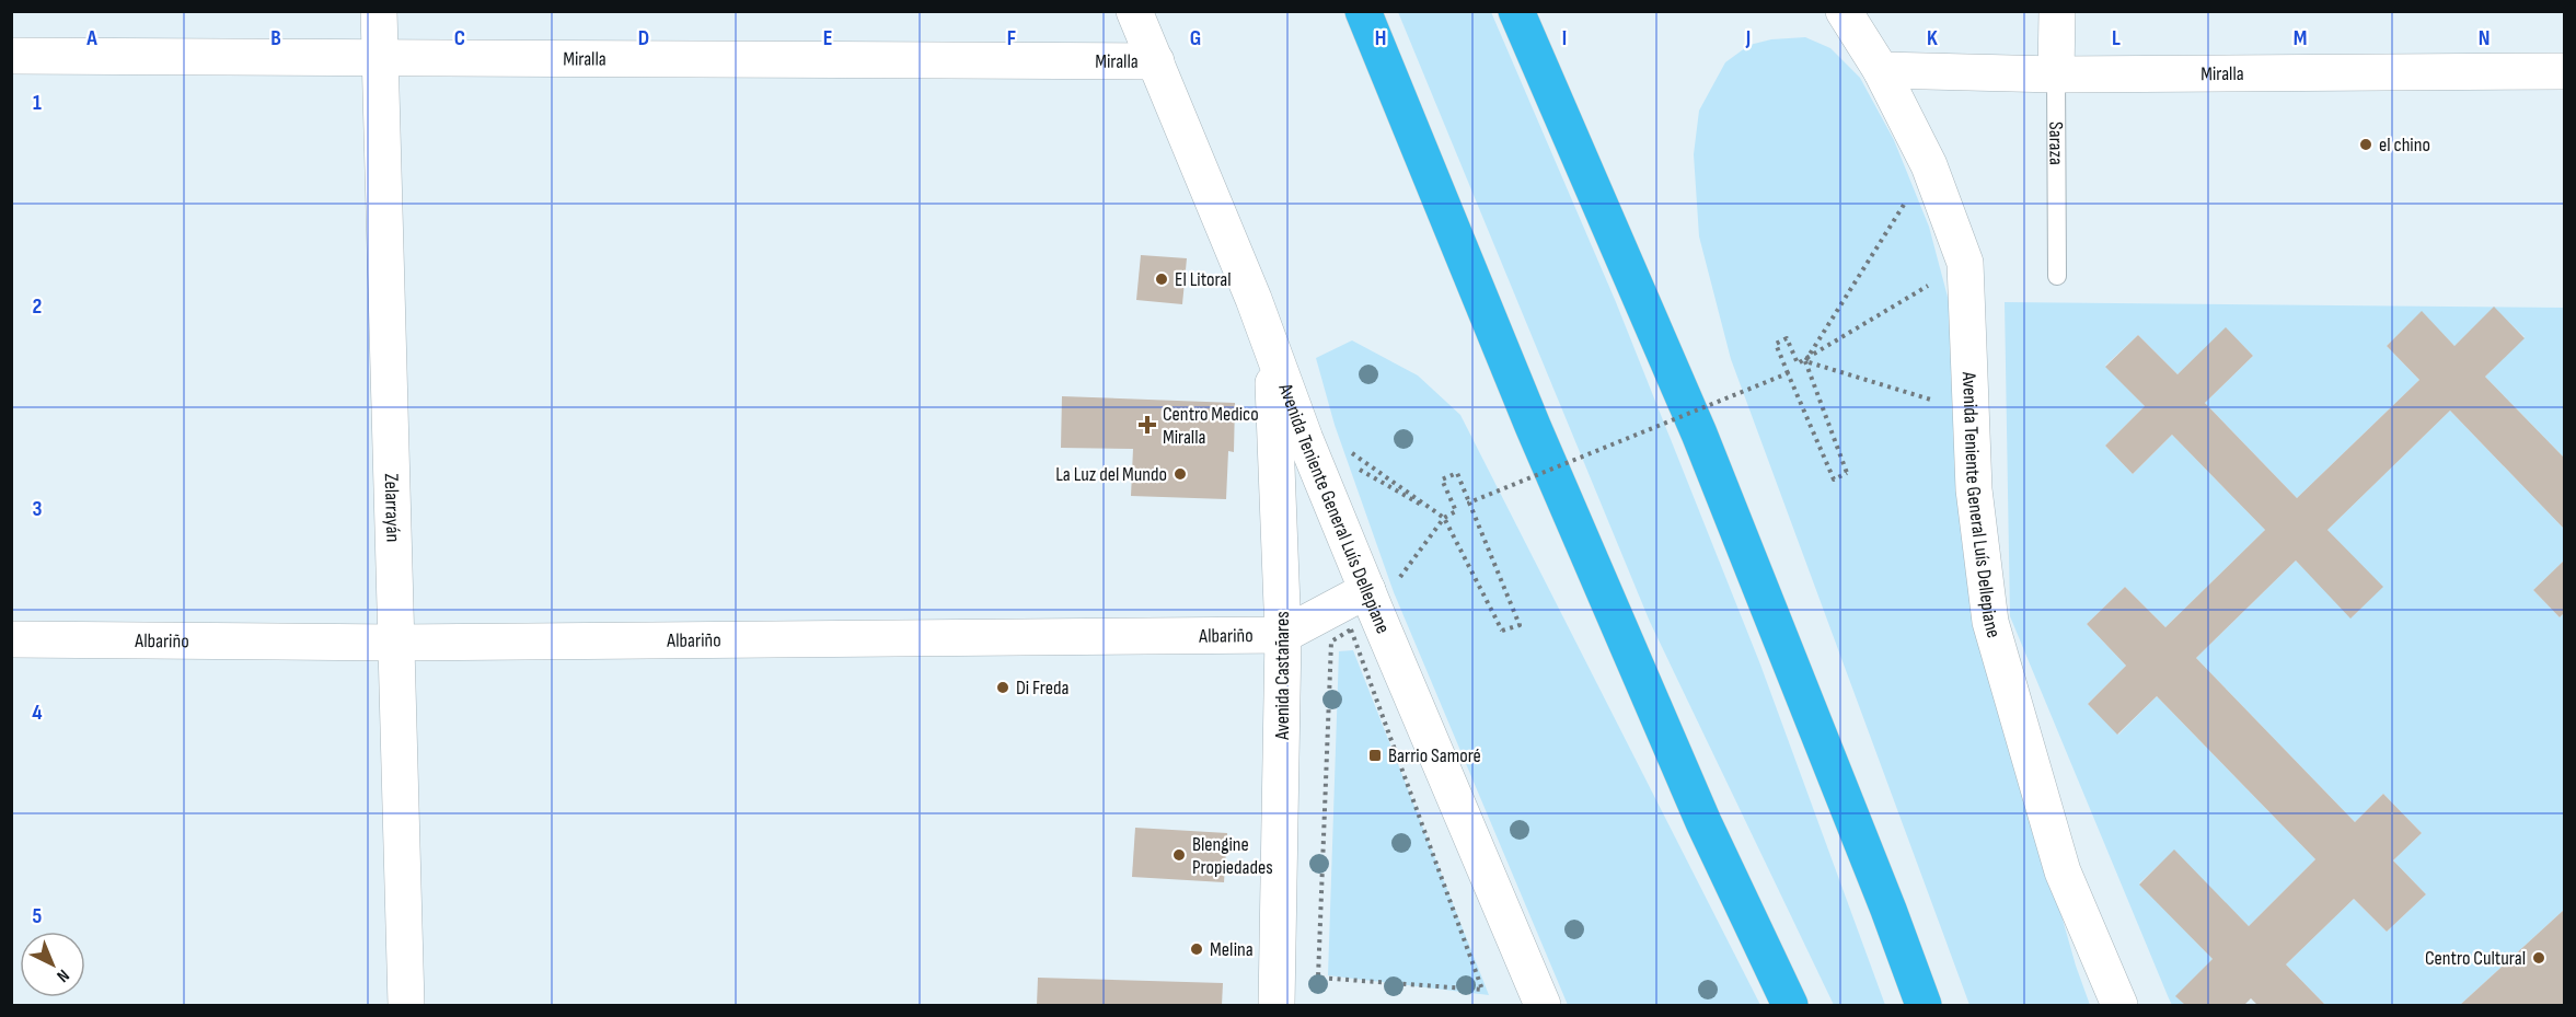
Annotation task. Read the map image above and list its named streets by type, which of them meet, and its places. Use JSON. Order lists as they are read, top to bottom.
{
  "streets": {
    "street": [
      "Miralla",
      "Saraza",
      "Avenida Teniente General Luís Dellepiane",
      "Zelarrayán",
      "Albariño",
      "Avenida Castañares"
    ]
  },
  "crossings": [
    ["Miralla", "Saraza"],
    ["Miralla", "Avenida Teniente General Luís Dellepiane"],
    ["Miralla", "Zelarrayán"],
    ["Avenida Teniente General Luís Dellepiane", "Albariño"],
    ["Avenida Teniente General Luís Dellepiane", "Avenida Castañares"],
    ["Zelarrayán", "Albariño"],
    ["Albariño", "Avenida Castañares"]
  ],
  "places": {
    "other": [
      "el chino",
      "El Litoral",
      "La Luz del Mundo",
      "Di Freda",
      "Blengine Propiedades",
      "Melina",
      "Centro Cultural"
    ],
    "health": ["Centro Medico Miralla"],
    "transit": ["Barrio Samoré"]
  },
  "north": "bottom right",
  "grid": {
    "columns": [
      "A",
      "B",
      "C",
      "D",
      "E",
      "F",
      "G",
      "H",
      "I",
      "J",
      "K",
      "L",
      "M",
      "N"
    ],
    "rows": [
      "1",
      "2",
      "3",
      "4",
      "5"
    ]
  }
}
